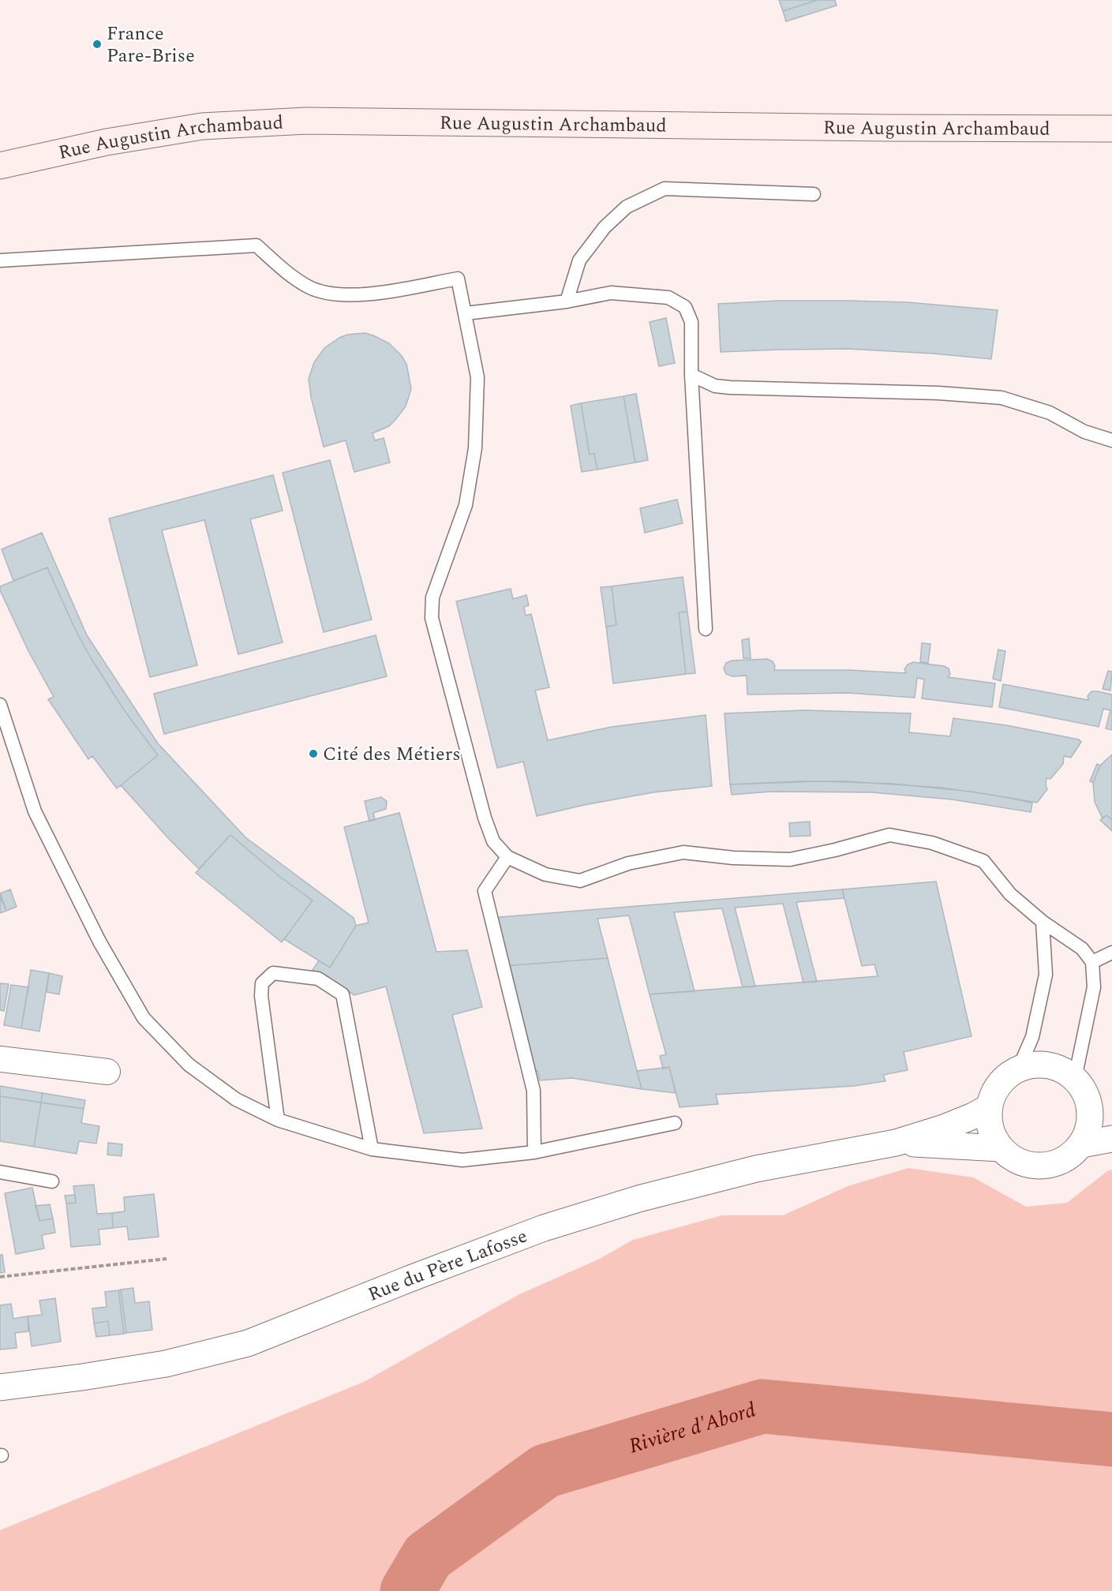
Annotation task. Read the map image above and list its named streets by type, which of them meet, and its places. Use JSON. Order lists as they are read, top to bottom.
{
  "streets": {
    "main road": ["Rue Augustin Archambaud"],
    "street": ["Rue du Père Lafosse"]
  },
  "water": ["Rivière d'Abord"],
  "places": ["France Pare-Brise", "Cité des Métiers"]
}
